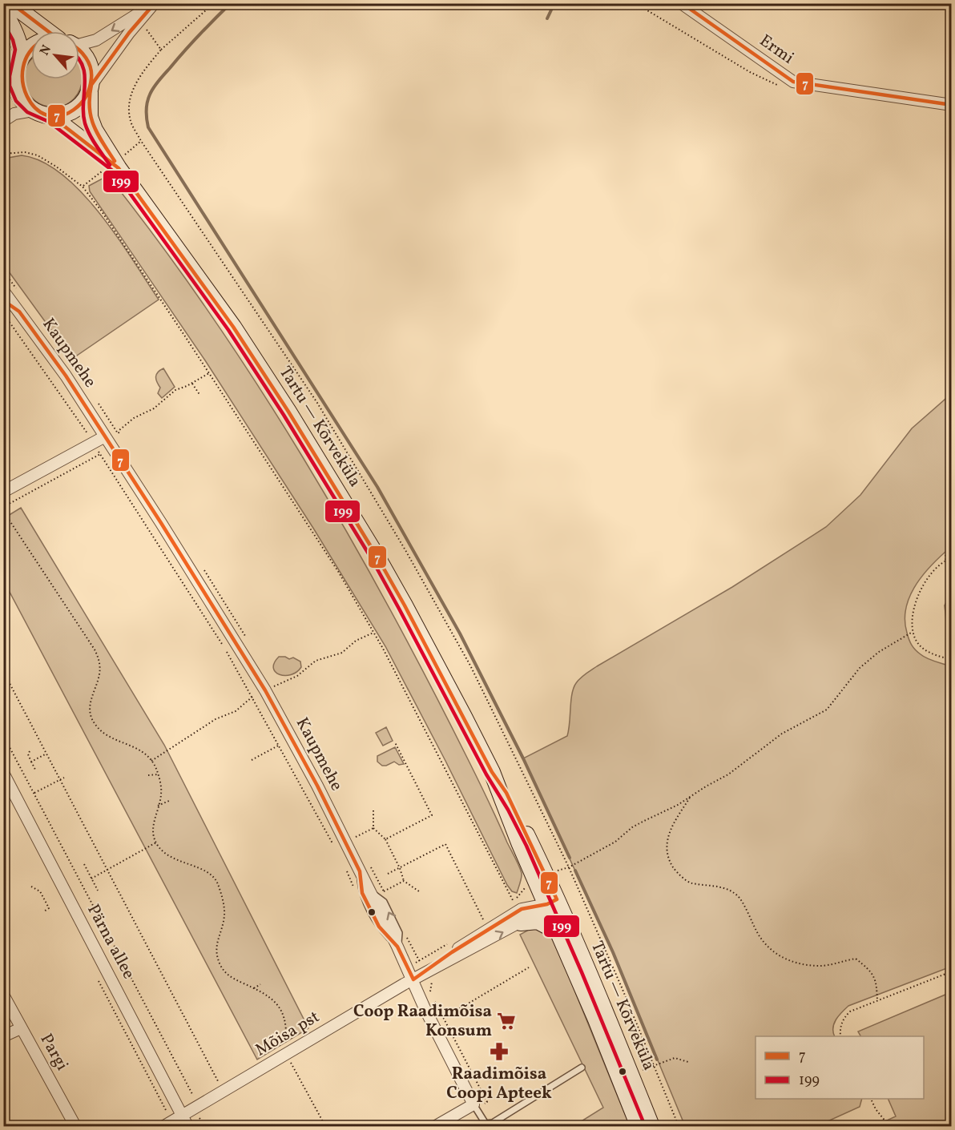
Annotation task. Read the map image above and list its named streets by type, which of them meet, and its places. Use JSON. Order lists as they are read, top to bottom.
{
  "streets": {
    "main road": ["Tartu — Kõrveküla"],
    "street": [
      "Ermi",
      "Kaupmehe",
      "Pärna allee",
      "Mõisa pst",
      "Pargi"
    ]
  },
  "crossings": [
    ["Kaupmehe", "Mõisa pst"],
    ["Tartu — Kõrveküla", "Mõisa pst"],
    ["Pärna allee", "Mõisa pst"]
  ],
  "places": {
    "supermarket": ["Coop Raadimõisa Konsum"],
    "pharmacy": ["Raadimõisa Coopi Apteek"]
  },
  "lines": ["transit line 7", "transit line 199"],
  "legend": ["7", "199"],
  "north": "top left"
}
